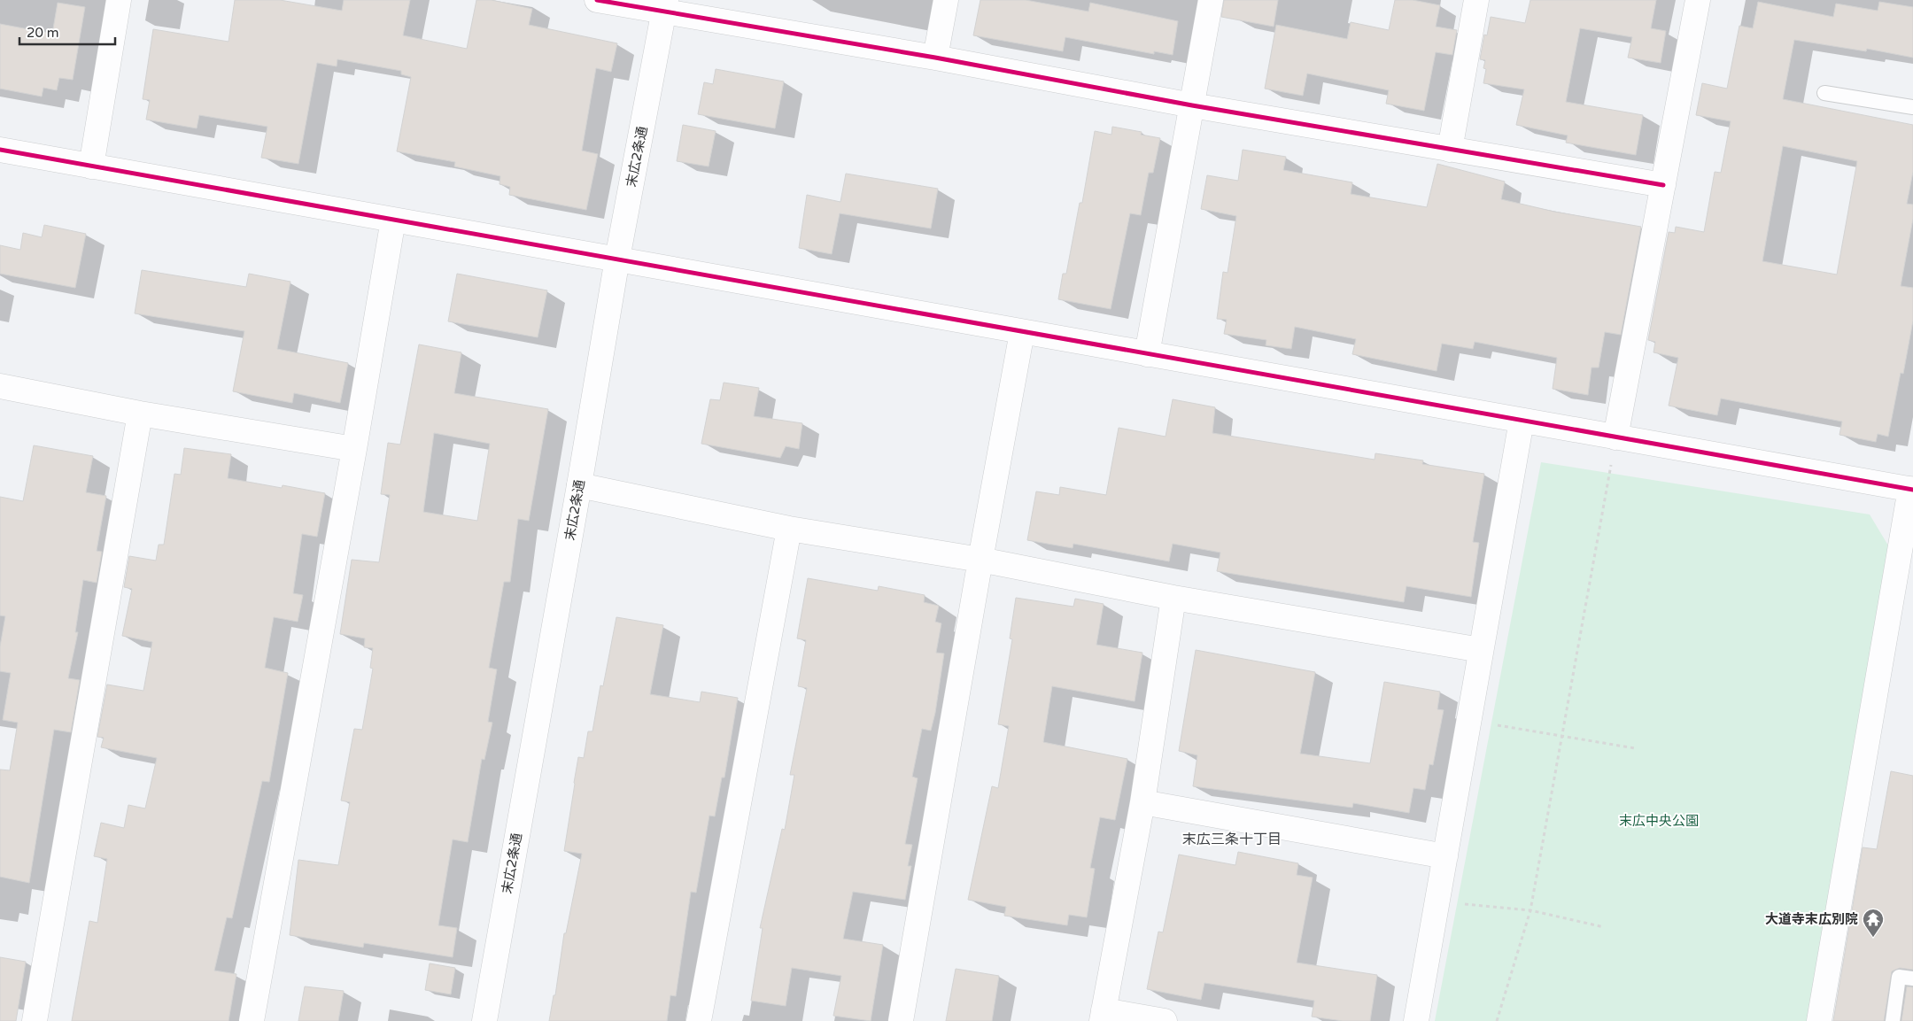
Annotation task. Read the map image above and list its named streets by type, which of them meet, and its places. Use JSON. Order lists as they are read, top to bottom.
{
  "streets": {
    "street": ["末広2条通"]
  },
  "districts": ["末広三条十丁目"],
  "parks": ["末広中央公園"],
  "places": {
    "temple": ["大道寺末広別院"]
  },
  "scale_bar": "20 m"
}
